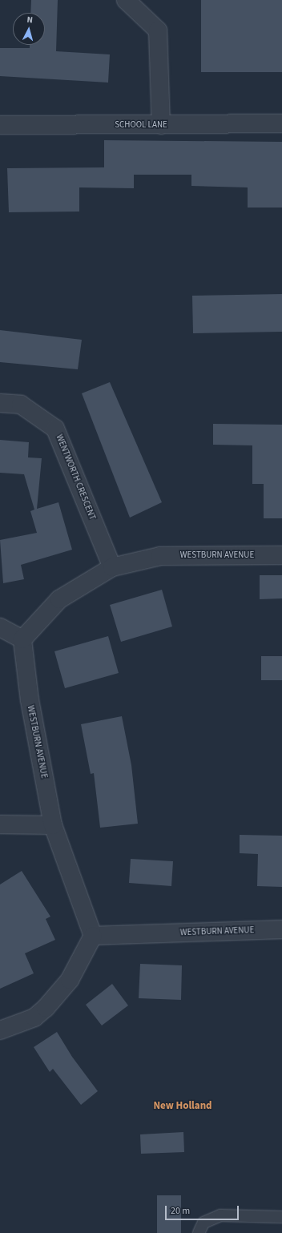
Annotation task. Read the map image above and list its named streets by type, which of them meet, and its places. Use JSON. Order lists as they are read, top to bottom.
{
  "streets": {
    "street": ["SCHOOL LANE", "WENTWORTH CRESCENT", "WESTBURN AVENUE"]
  },
  "crossings": [
    ["WENTWORTH CRESCENT", "WESTBURN AVENUE"]
  ],
  "districts": ["New Holland"],
  "scale_bar": "20 m",
  "north": "top"
}
